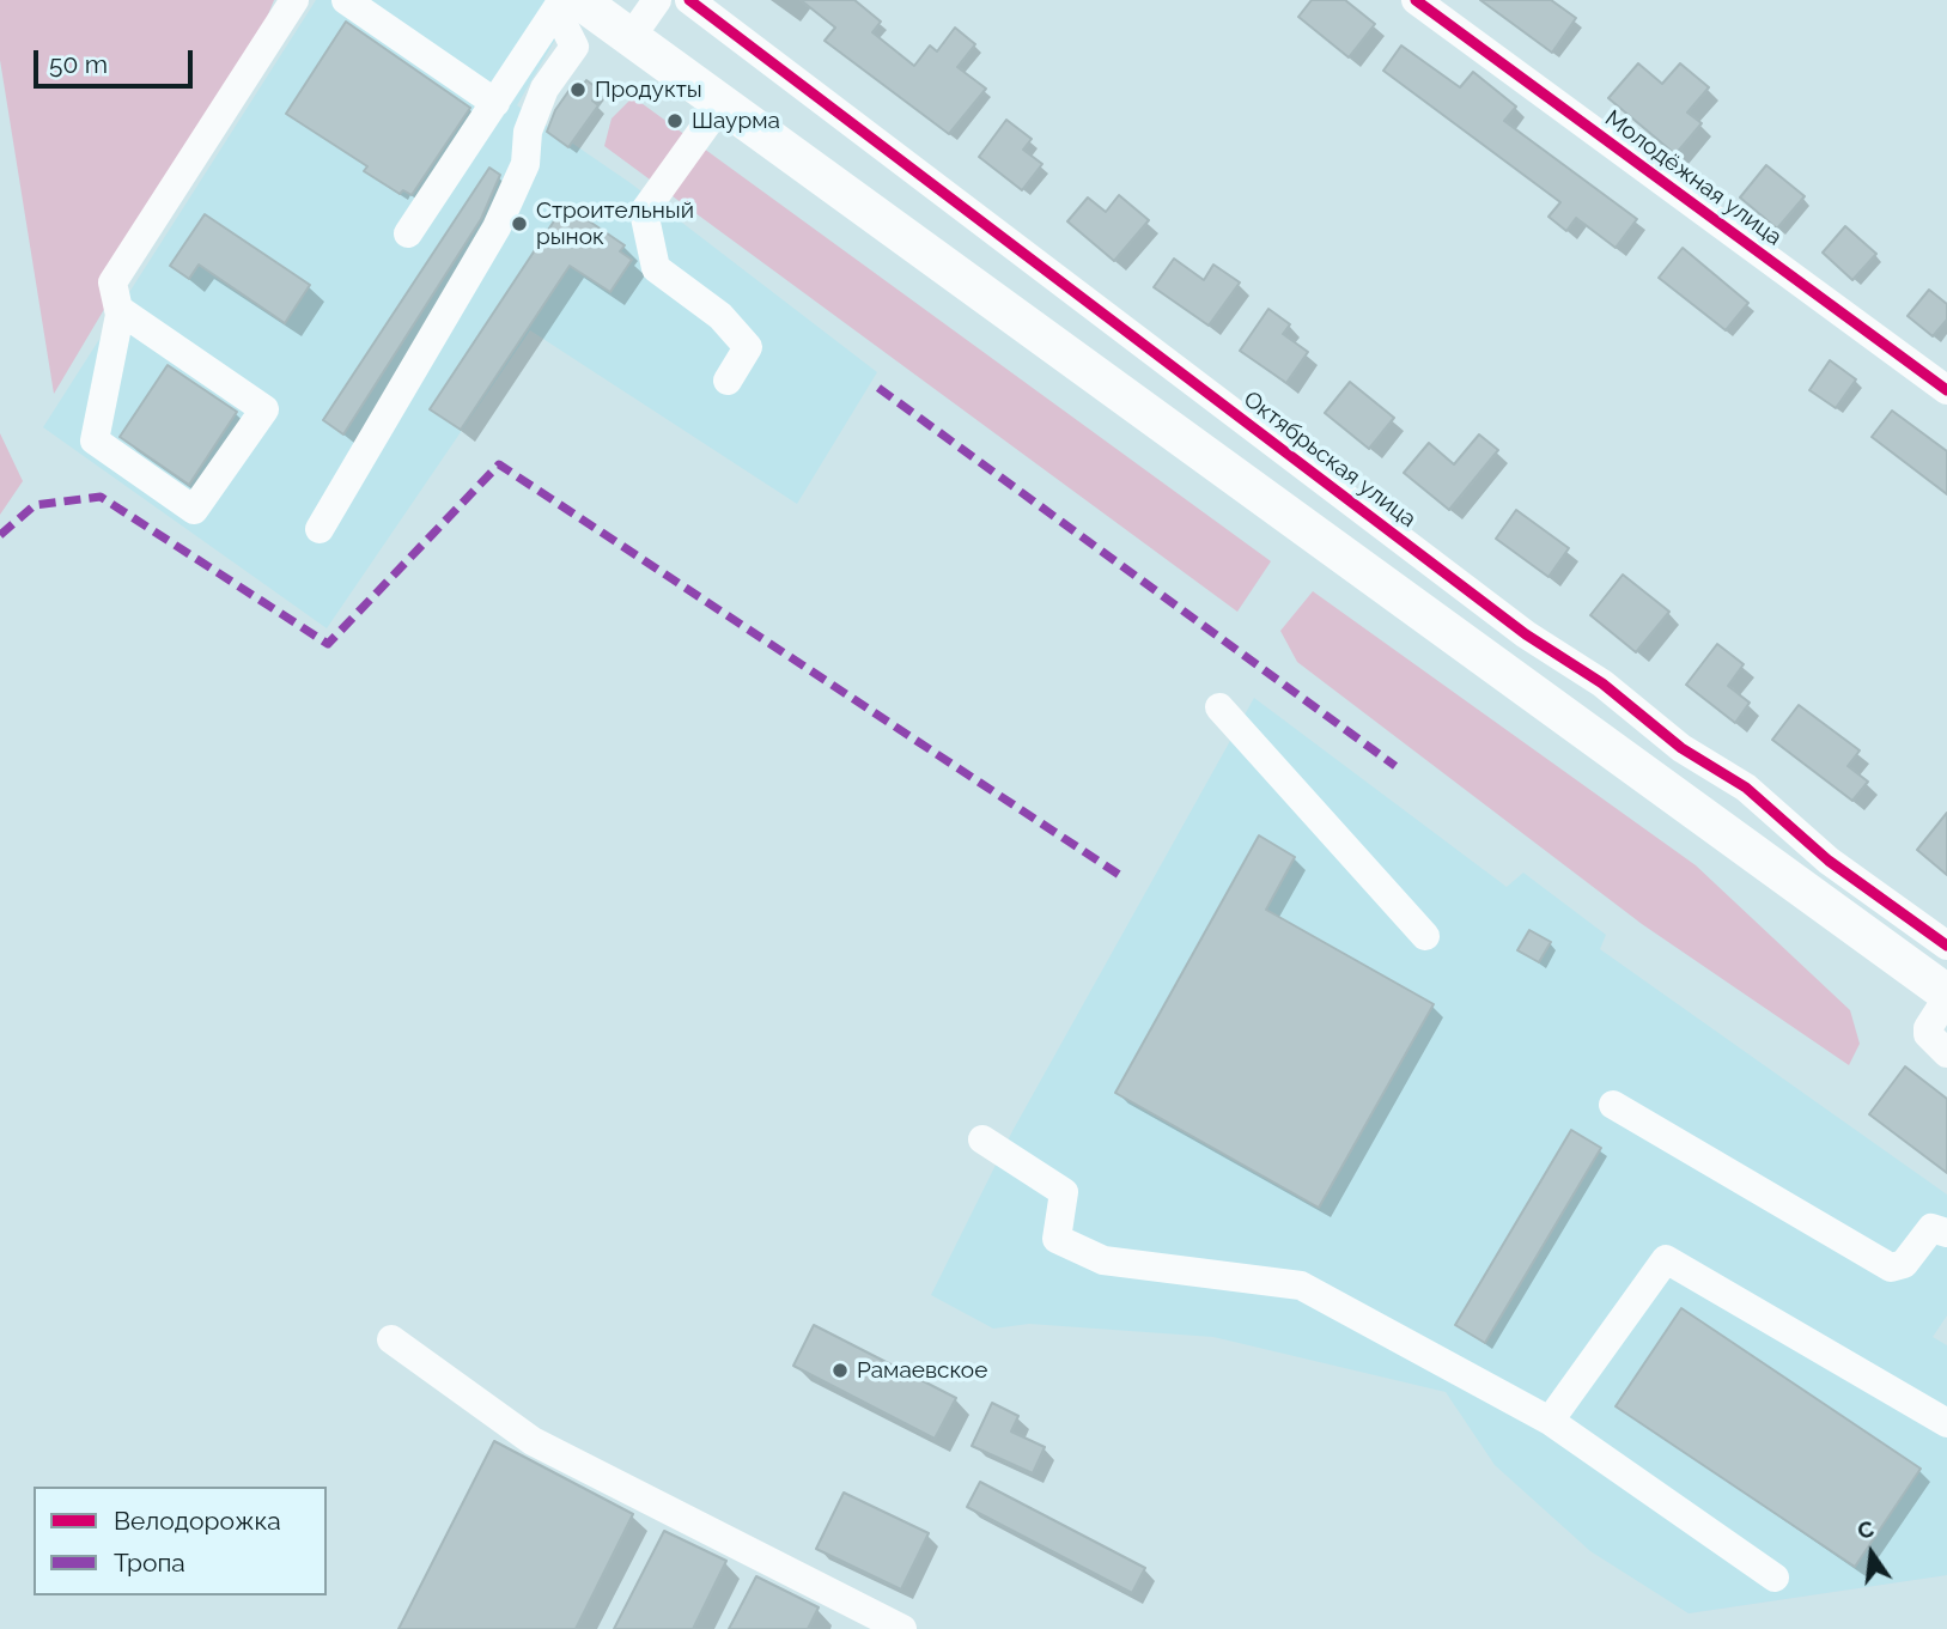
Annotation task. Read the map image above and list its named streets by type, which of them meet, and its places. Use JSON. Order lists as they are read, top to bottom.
{
  "streets": {
    "street": ["Молодёжная улица", "Октябрьская улица"]
  },
  "places": [
    "Продукты",
    "Шаурма",
    "Строительный рынок",
    "Рамаевское"
  ],
  "legend": ["Велодорожка", "Тропа"],
  "scale_bar": "50 m",
  "north": "top"
}
